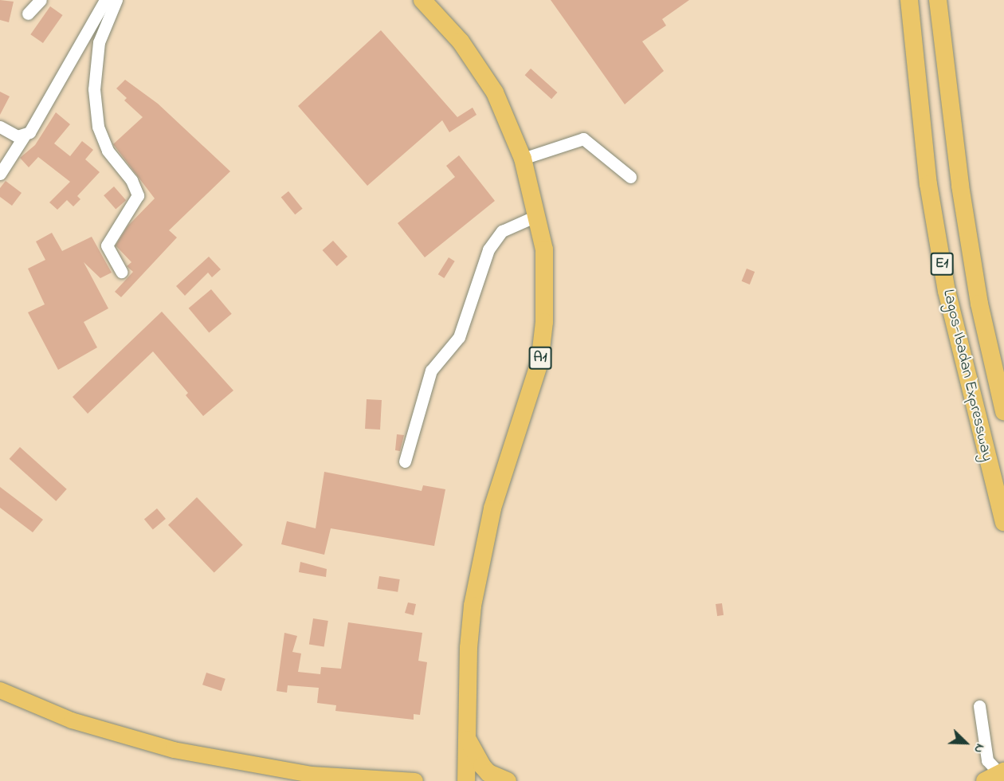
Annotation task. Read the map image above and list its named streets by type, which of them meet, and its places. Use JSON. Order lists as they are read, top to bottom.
{
  "streets": {
    "highway": ["E1", "A1", "Lagos-Ibadan Expressway"]
  },
  "north": "bottom right"
}
